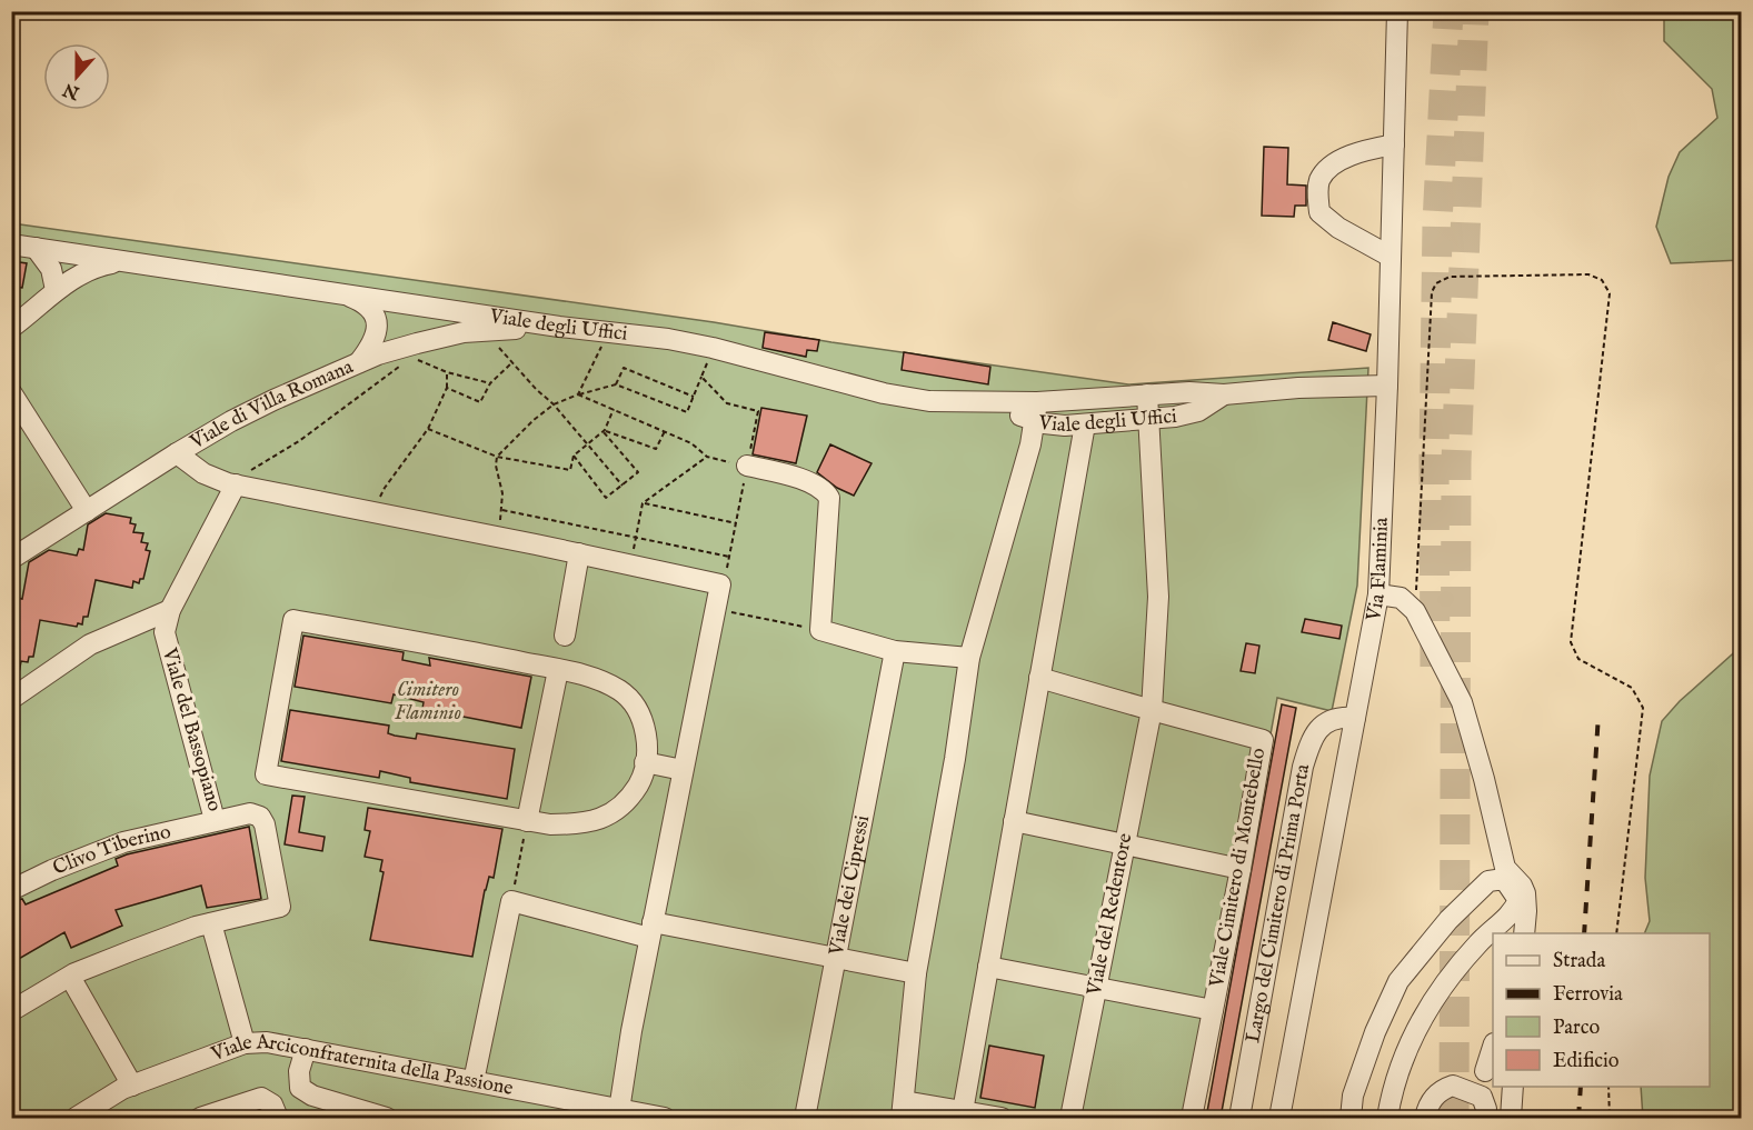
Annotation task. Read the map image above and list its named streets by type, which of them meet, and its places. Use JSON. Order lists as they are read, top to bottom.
{
  "streets": {
    "street": [
      "Viale degli Uffici",
      "Viale di Villa Romana",
      "Via Flaminia",
      "Viale del Bassopiano",
      "Clivo Tiberino",
      "Viale Cimitero di Montebello",
      "Viale dei Cipressi",
      "Largo del Cimitero di Prima Porta",
      "Viale del Redentore",
      "Viale Arciconfraternita della Passione"
    ]
  },
  "crossings": [
    ["Viale degli Uffici", "Viale di Villa Romana"],
    ["Viale degli Uffici", "Via Flaminia"],
    ["Via Flaminia", "Largo del Cimitero di Prima Porta"],
    ["Viale del Bassopiano", "Clivo Tiberino"],
    ["Viale Cimitero di Montebello", "Viale del Redentore"]
  ],
  "parks": ["Cimitero Flaminio"],
  "legend": [
    "Strada",
    "Ferrovia",
    "Parco",
    "Edificio"
  ],
  "north": "bottom"
}
